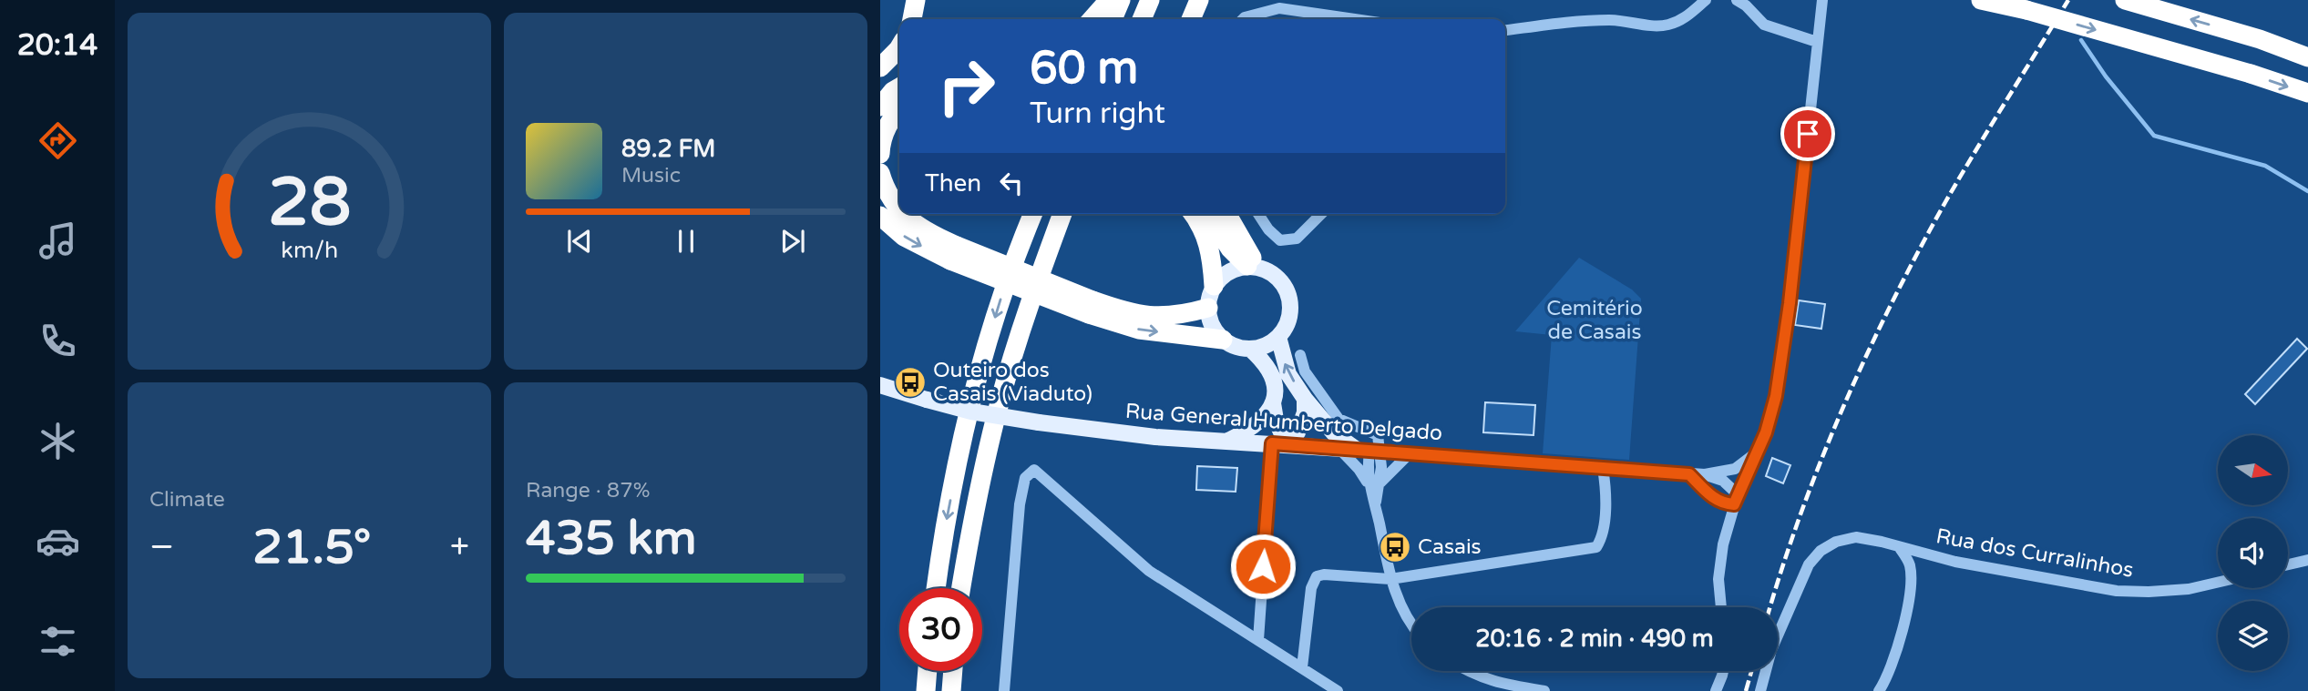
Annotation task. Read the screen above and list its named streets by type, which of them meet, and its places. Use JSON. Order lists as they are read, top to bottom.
{
  "streets": {
    "main road": ["Rua General Humberto Delgado"],
    "street": ["Rua dos Curralinhos"]
  },
  "parks": ["Cemitério de Casais"],
  "places": {
    "bus stop": ["Outeiro dos Casais (Viaduto)", "Casais"]
  },
  "north": "right",
  "page": {
    "tabs": "20:14",
    "turn": ["60 m", "Turn right"],
    "song": ["89.2 FM", "Music"],
    "then": "Then",
    "tile": [
      "Climate",
      ["Range · 87%", "435 km"]
    ],
    "heat": ["−", "21.5°", "+"],
    "limit": "30",
    "trip": "20:16 · 2 min · 490 m",
    "gauge": ["28", "km/h"]
  }
}
